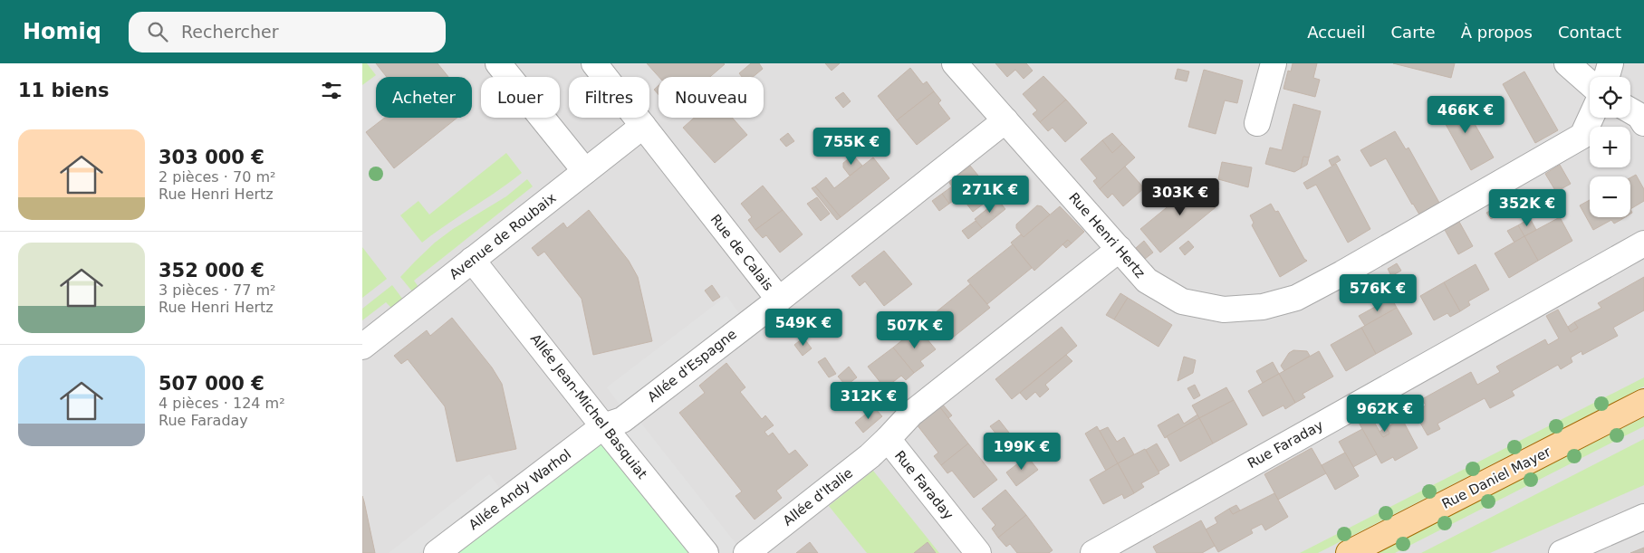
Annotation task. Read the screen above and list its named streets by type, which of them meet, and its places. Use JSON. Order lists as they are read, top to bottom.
{
  "streets": {
    "main road": ["Rue Daniel Mayer"],
    "street": [
      "Rue Henri Hertz",
      "Avenue de Roubaix",
      "Rue de Calais",
      "Allée d'Espagne",
      "Allée Jean-Michel Basquiat",
      "Rue Faraday",
      "Allée Andy Warhol",
      "Allée d'Italie"
    ]
  },
  "crossings": [
    ["Rue Henri Hertz", "Rue de Calais"],
    ["Rue Henri Hertz", "Rue Faraday"],
    ["Avenue de Roubaix", "Rue de Calais"],
    ["Avenue de Roubaix", "Allée Jean-Michel Basquiat"],
    ["Rue de Calais", "Allée d'Espagne"],
    ["Allée d'Espagne", "Allée Jean-Michel Basquiat"],
    ["Allée d'Espagne", "Allée Andy Warhol"],
    ["Allée Jean-Michel Basquiat", "Allée Andy Warhol"],
    ["Rue Faraday", "Allée d'Italie"]
  ],
  "page": {
    "header": "Homiq",
    "search": "Rechercher",
    "nav": [
      "Accueil",
      "Carte",
      "À propos",
      "Contact"
    ],
    "heading": "11 biens",
    "map_buttons": ["+", "−"],
    "chip": [
      "Acheter",
      "Louer",
      "Filtres",
      "Nouveau"
    ],
    "price": [
      "466K €",
      "755K €",
      "271K €",
      "303K €",
      "352K €",
      "576K €",
      "549K €",
      "507K €",
      "312K €",
      "962K €",
      "199K €"
    ],
    "list": [
      {
        "name": "303 000 €",
        "note": "2 pièces · 70 m² · Rue Henri Hertz"
      },
      {
        "name": "352 000 €",
        "note": "3 pièces · 77 m² · Rue Henri Hertz"
      },
      {
        "name": "507 000 €",
        "note": "4 pièces · 124 m² · Rue Faraday"
      }
    ]
  }
}
